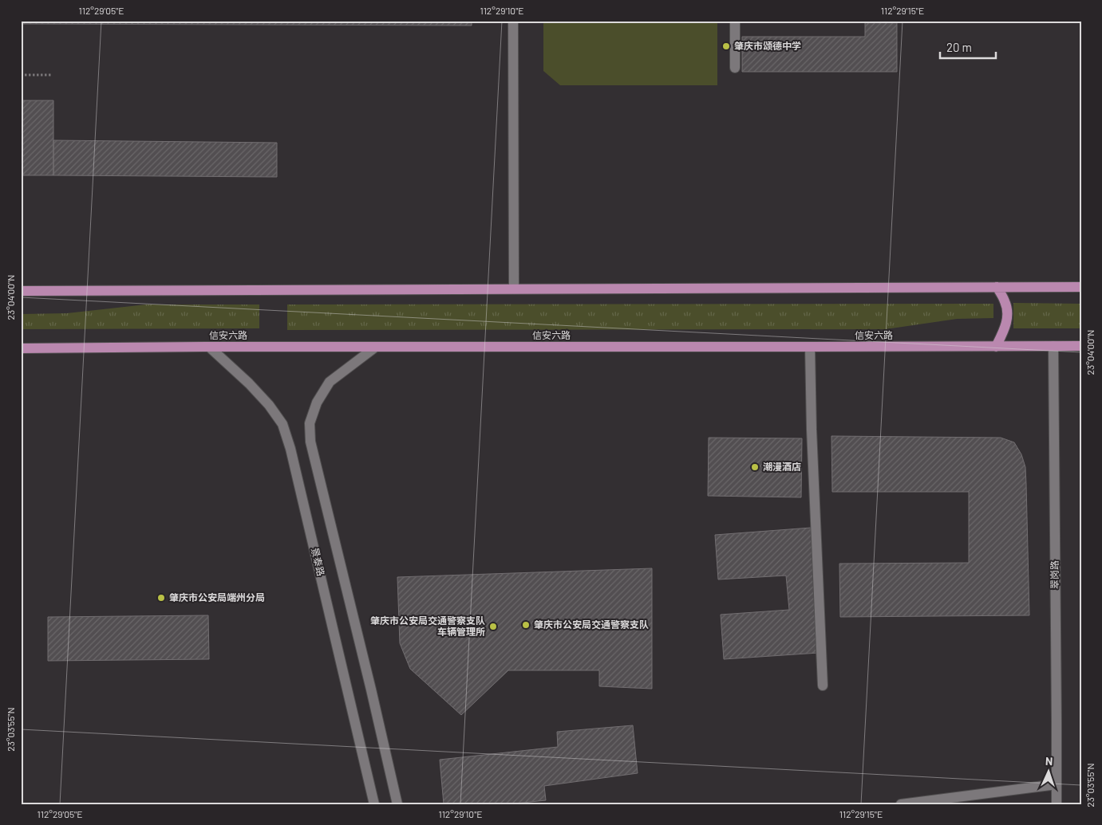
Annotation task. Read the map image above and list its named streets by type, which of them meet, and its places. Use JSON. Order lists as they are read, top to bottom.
{
  "streets": {
    "main road": ["信安六路"],
    "street": ["景泰路", "翠岗路"]
  },
  "crossings": [
    ["信安六路", "景泰路"],
    ["信安六路", "翠岗路"]
  ],
  "places": [
    "肇庆市颂德中学",
    "潮漫酒店",
    "肇庆市公安局端州分局",
    "肇庆市公安局交通警察支队",
    "肇庆市公安局交通警察支队 车辆管理所"
  ],
  "scale_bar": "20 m",
  "north": "top",
  "coordinates": [
    "112°29'05\"E",
    "112°29'10\"E",
    "112°29'15\"E",
    "23°04'00\"N",
    "23°03'55\"N"
  ]
}
